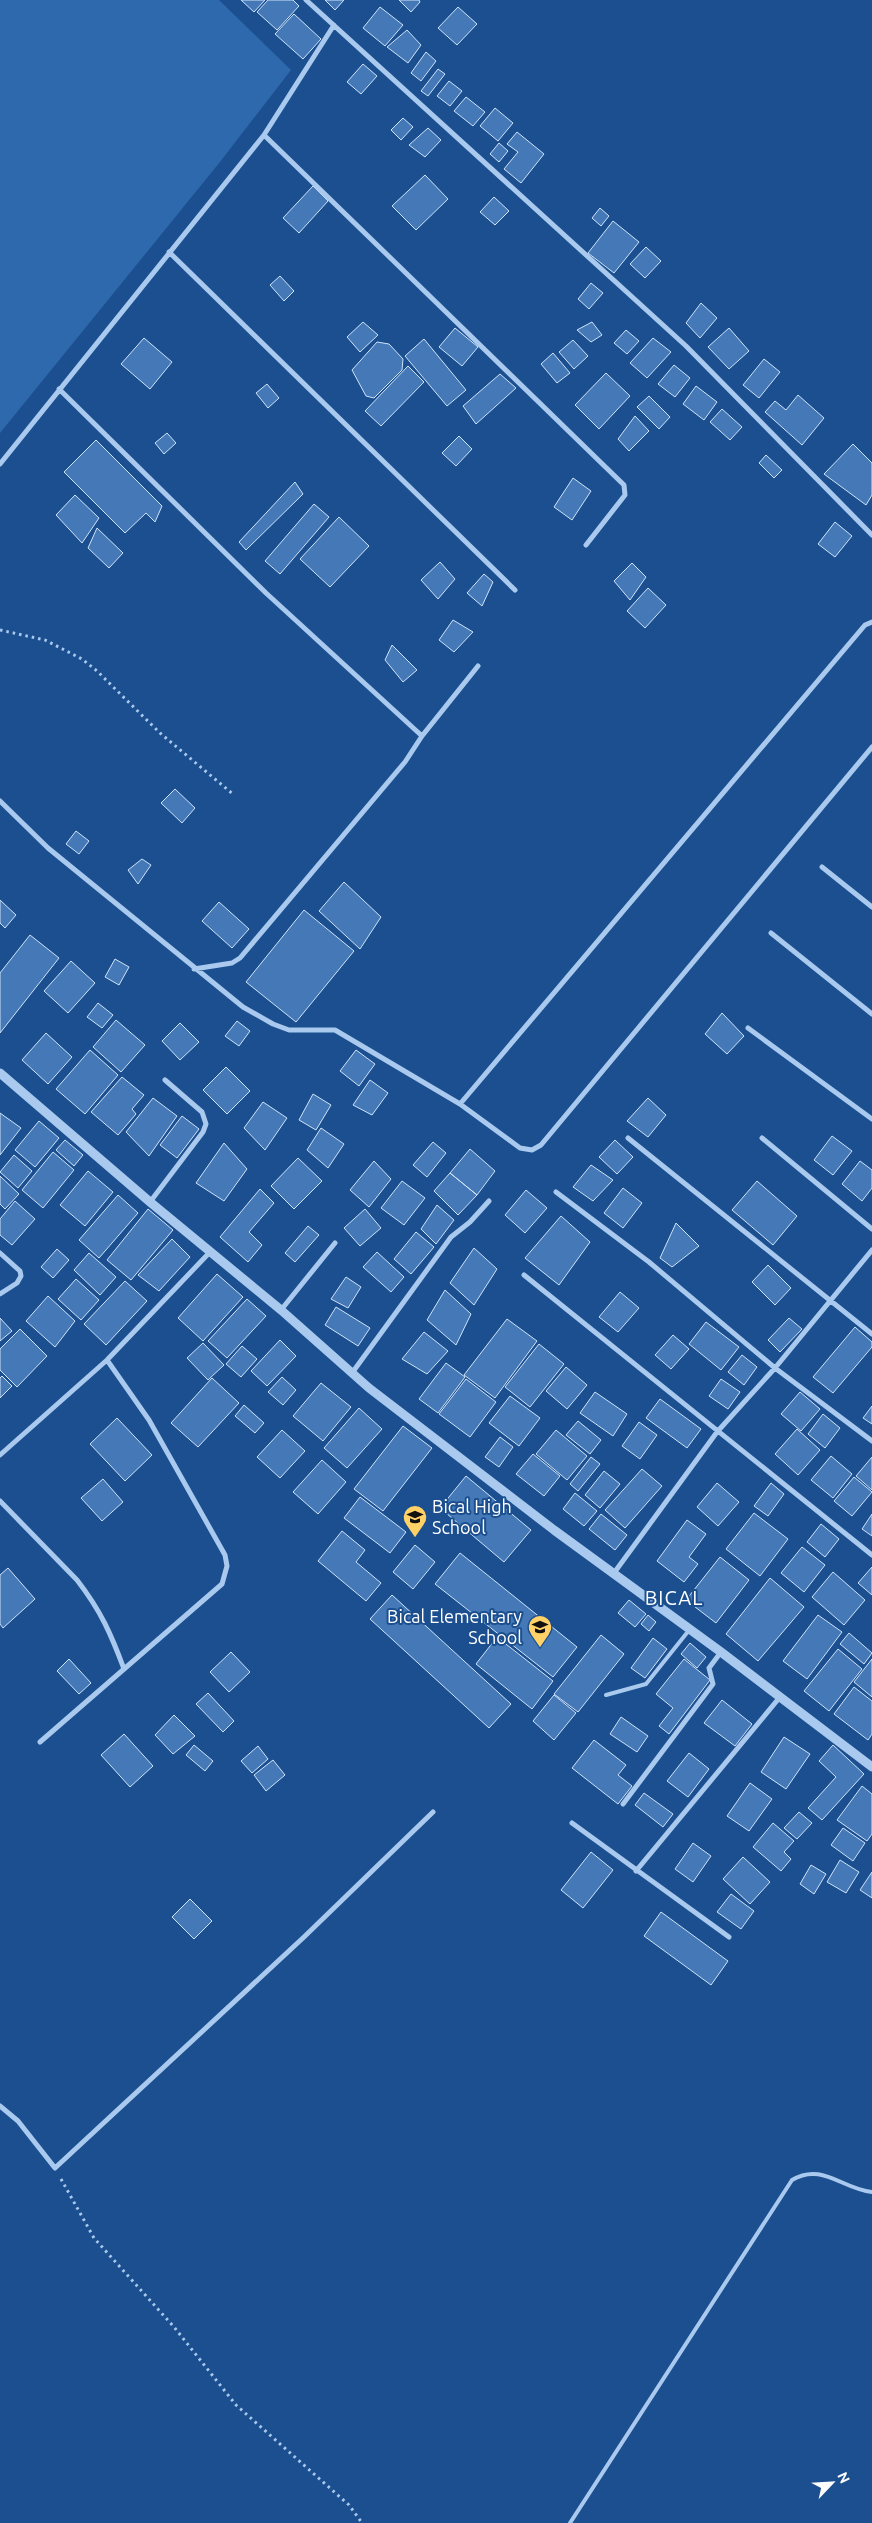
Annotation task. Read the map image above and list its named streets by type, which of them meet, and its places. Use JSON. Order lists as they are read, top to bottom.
{
  "districts": ["BICAL"],
  "places": {
    "school or university": ["Bical High School", "Bical Elementary School"]
  },
  "north": "top right"
}
